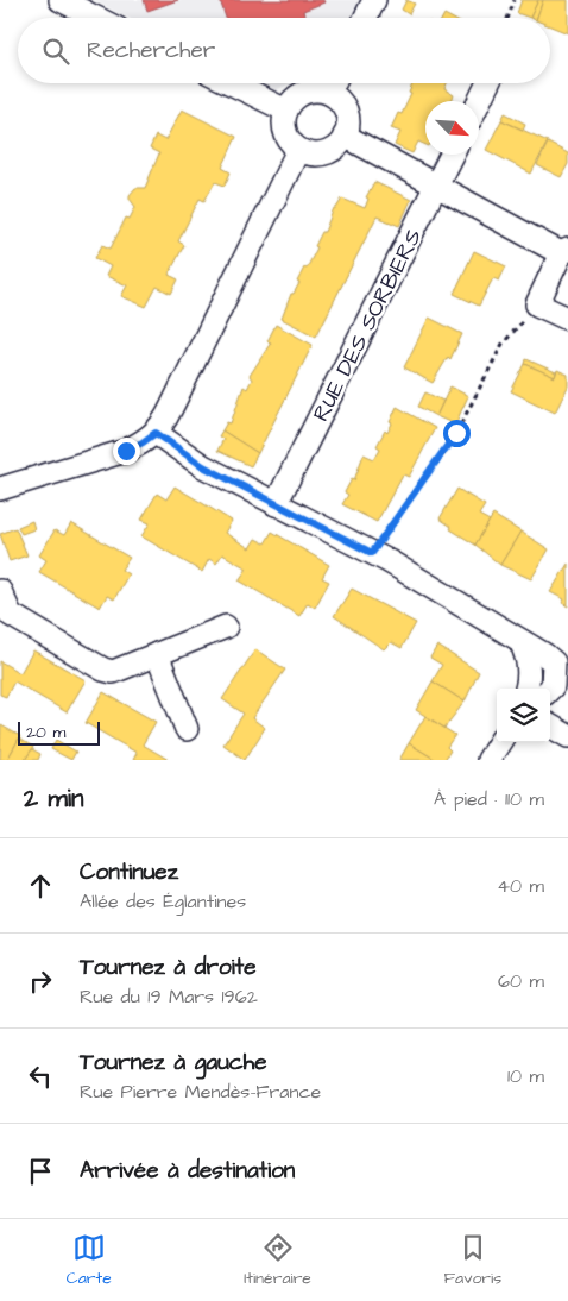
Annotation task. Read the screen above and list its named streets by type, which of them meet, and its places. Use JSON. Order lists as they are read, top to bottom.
{
  "streets": {
    "street": ["RUE DES SORBIERS"]
  },
  "scale_bar": "20 m",
  "north": "bottom right",
  "page": {
    "search": "Rechercher",
    "scale": "20 m",
    "heading": ["2 min", "À pied · 110 m"],
    "list": [
      ["Continuez", "Allée des Églantines", "40 m"],
      ["Tournez à droite", "Rue du 19 Mars 1962", "60 m"],
      ["Tournez à gauche", "Rue Pierre Mendès-France", "10 m"],
      "Arrivée à destination"
    ],
    "nav": ["Carte", "Itinéraire", "Favoris"]
  }
}
